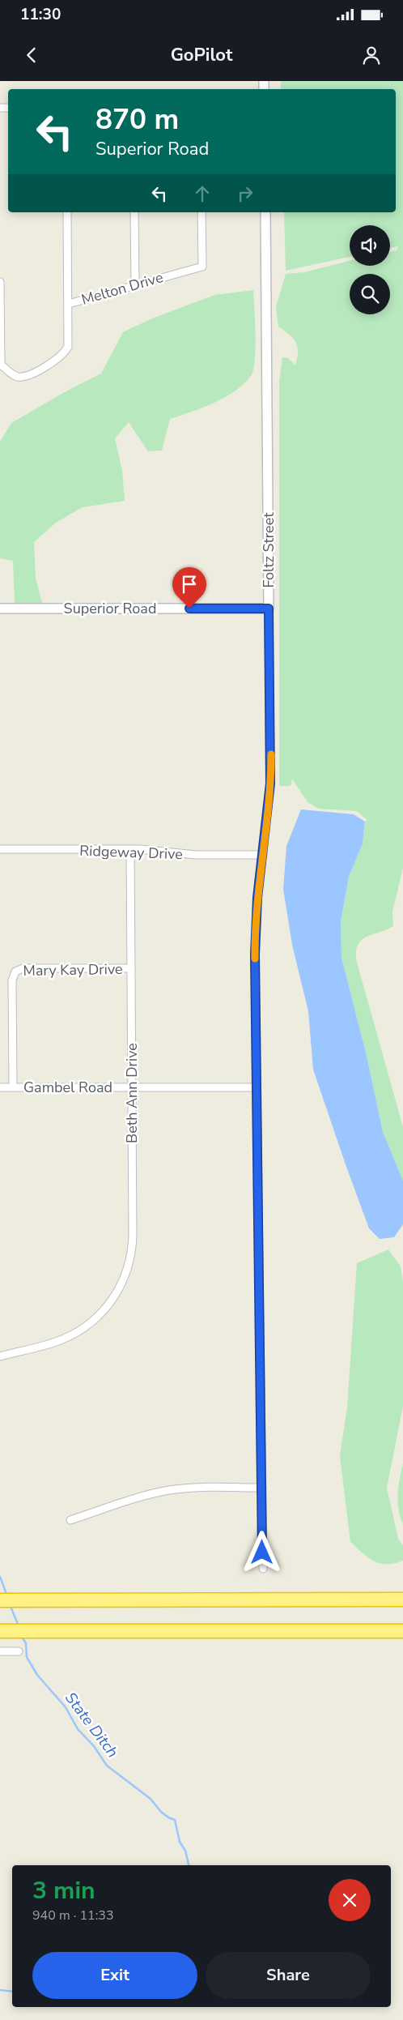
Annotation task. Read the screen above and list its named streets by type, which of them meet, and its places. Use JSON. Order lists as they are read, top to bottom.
{
  "streets": {
    "street": [
      "Melton Drive",
      "Foltz Street",
      "Superior Road",
      "Ridgeway Drive",
      "Mary Kay Drive",
      "Gambel Road",
      "Beth Ann Drive"
    ]
  },
  "crossings": [
    ["Foltz Street", "Superior Road"],
    ["Foltz Street", "Ridgeway Drive"],
    ["Foltz Street", "Gambel Road"],
    ["Ridgeway Drive", "Beth Ann Drive"],
    ["Mary Kay Drive", "Gambel Road"],
    ["Mary Kay Drive", "Beth Ann Drive"],
    ["Gambel Road", "Beth Ann Drive"]
  ],
  "water": ["State Ditch"],
  "page": {
    "status": "11:30",
    "header": "GoPilot",
    "turn": ["870 m", "Superior Road"],
    "heading": ["3 min", "940 m · 11:33"],
    "buttons": ["Exit", "Share"]
  }
}
